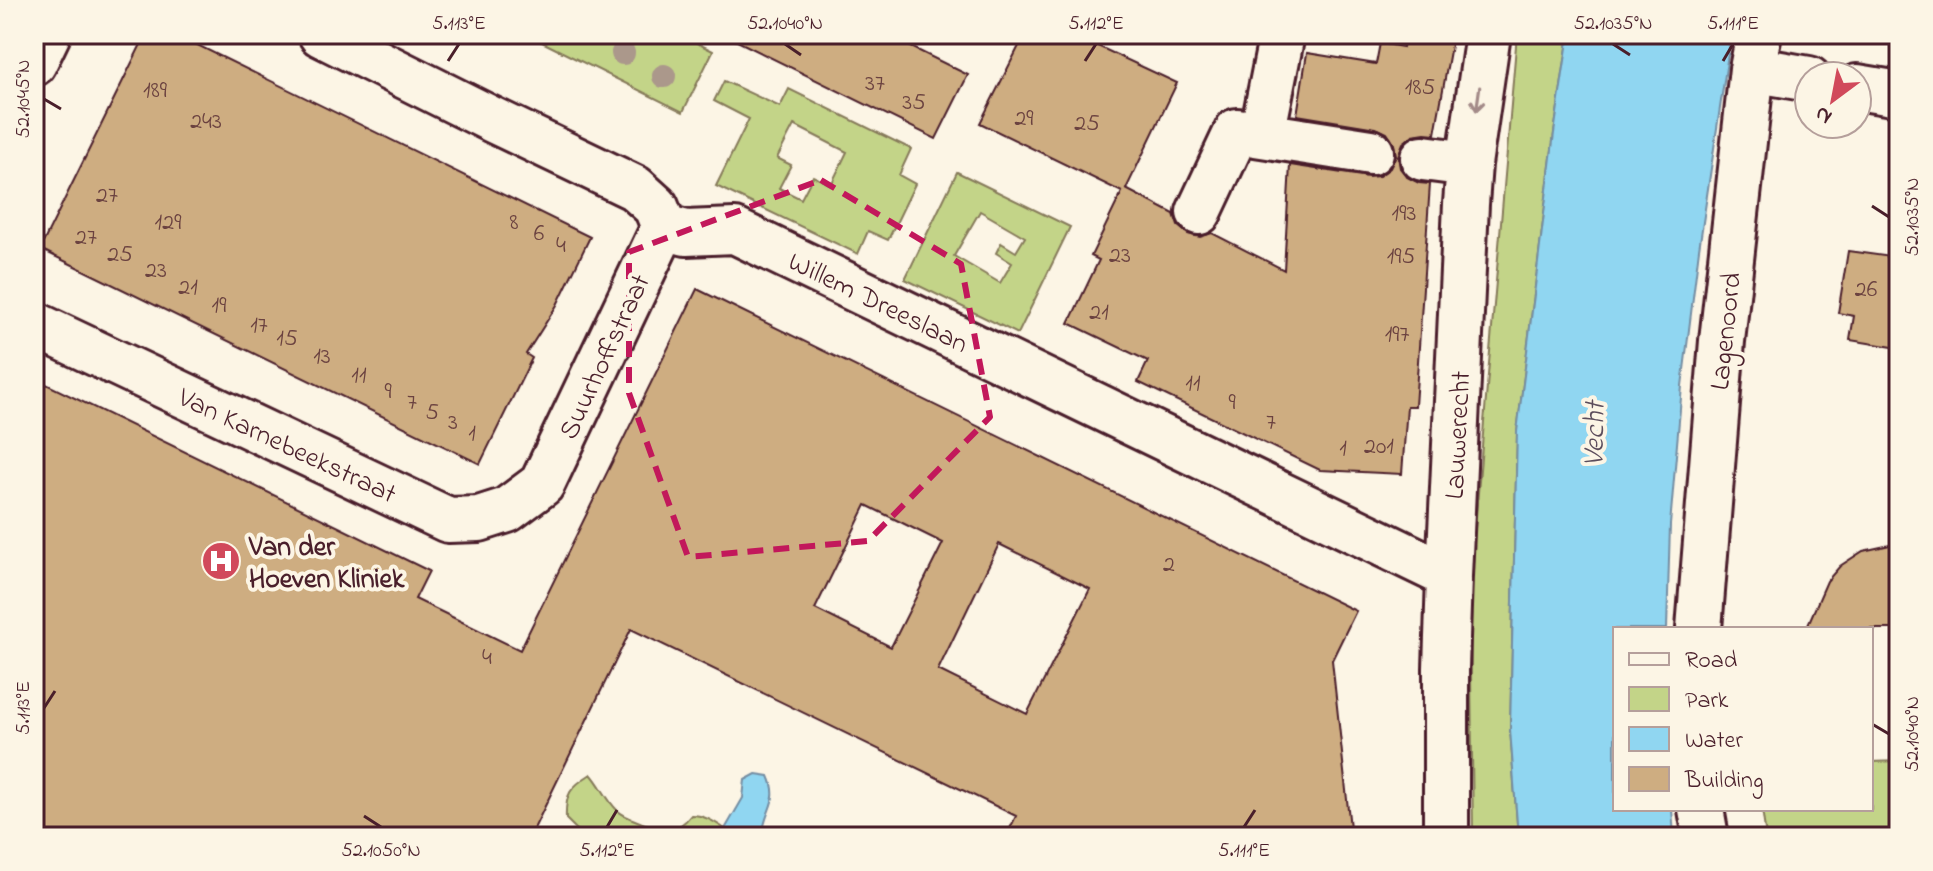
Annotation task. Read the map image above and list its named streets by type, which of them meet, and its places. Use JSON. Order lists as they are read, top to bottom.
{
  "streets": {
    "street": [
      "Willem Dreeslaan",
      "Lagenoord",
      "Suurhoffstraat",
      "Lauwerecht",
      "Van Karnebeekstraat"
    ]
  },
  "crossings": [
    ["Willem Dreeslaan", "Suurhoffstraat"],
    ["Willem Dreeslaan", "Lauwerecht"],
    ["Suurhoffstraat", "Van Karnebeekstraat"]
  ],
  "water": ["Vecht"],
  "places": {
    "hospital": ["Van der Hoeven Kliniek"]
  },
  "house_numbers": [
    "37",
    "185",
    "189",
    "35",
    "29",
    "243",
    "25",
    "27",
    "193",
    "129",
    "8",
    "6",
    "27",
    "4",
    "25",
    "23",
    "195",
    "23",
    "21",
    "26",
    "19",
    "21",
    "17",
    "197",
    "15",
    "13",
    "11",
    "11",
    "9",
    "7",
    "9",
    "5",
    "3",
    "7",
    "1",
    "201",
    "1",
    "2",
    "4"
  ],
  "legend": [
    "Road",
    "Park",
    "Water",
    "Building"
  ],
  "north": "bottom left",
  "coordinates": [
    "5.113°E",
    "52.1040°N",
    "5.112°E",
    "52.1035°N",
    "5.111°E",
    "52.1045°N",
    "52.1050°N"
  ]
}
